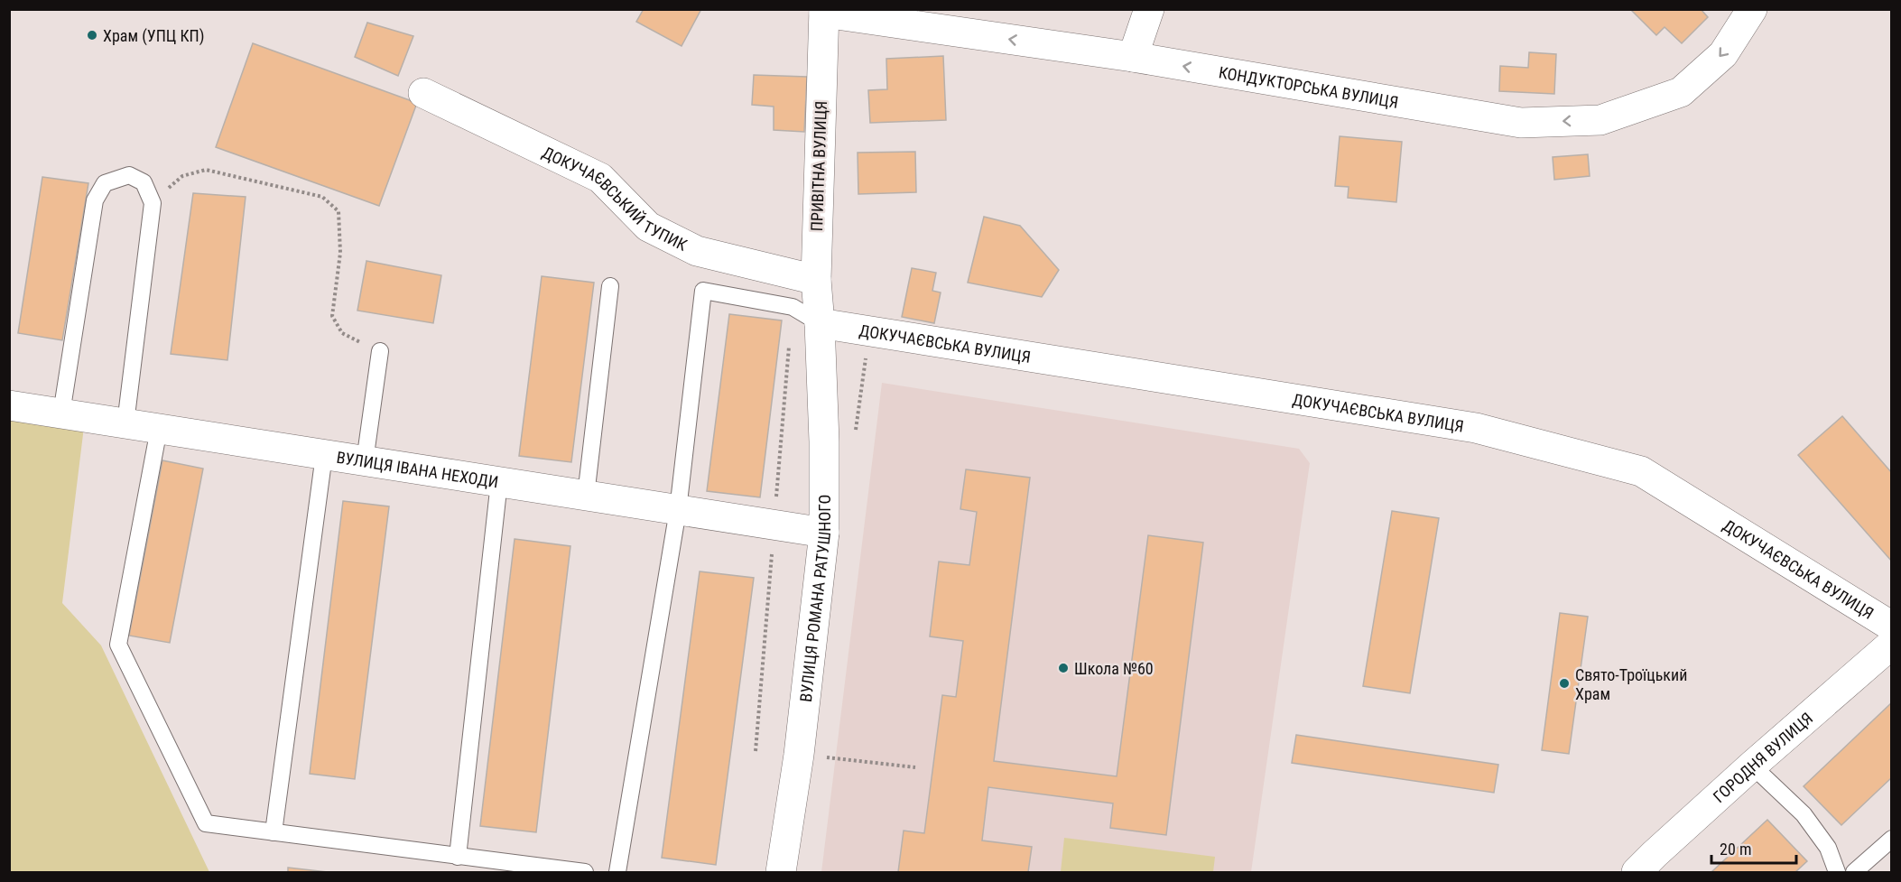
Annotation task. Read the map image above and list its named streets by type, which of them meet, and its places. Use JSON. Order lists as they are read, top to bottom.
{
  "streets": {
    "street": [
      "КОНДУКТОРСЬКА ВУЛИЦЯ",
      "ПРИВІТНА ВУЛИЦЯ",
      "ДОКУЧАЄВСЬКИЙ ТУПИК",
      "ДОКУЧАЄВСЬКА ВУЛИЦЯ",
      "ВУЛИЦЯ ІВАНА НЕХОДИ",
      "ВУЛИЦЯ РОМАНА РАТУШНОГО",
      "ГОРОДНЯ ВУЛИЦЯ"
    ]
  },
  "crossings": [
    ["КОНДУКТОРСЬКА ВУЛИЦЯ", "ПРИВІТНА ВУЛИЦЯ"],
    ["ПРИВІТНА ВУЛИЦЯ", "ДОКУЧАЄВСЬКИЙ ТУПИК"],
    ["ПРИВІТНА ВУЛИЦЯ", "ДОКУЧАЄВСЬКА ВУЛИЦЯ"],
    ["ПРИВІТНА ВУЛИЦЯ", "ВУЛИЦЯ РОМАНА РАТУШНОГО"],
    ["ДОКУЧАЄВСЬКА ВУЛИЦЯ", "ВУЛИЦЯ РОМАНА РАТУШНОГО"],
    ["ВУЛИЦЯ ІВАНА НЕХОДИ", "ВУЛИЦЯ РОМАНА РАТУШНОГО"]
  ],
  "one_way": ["КОНДУКТОРСЬКА ВУЛИЦЯ"],
  "places": ["Храм (УПЦ КП)", "Школа №60", "Свято-Троїцький Храм"],
  "scale_bar": "20 m"
}
